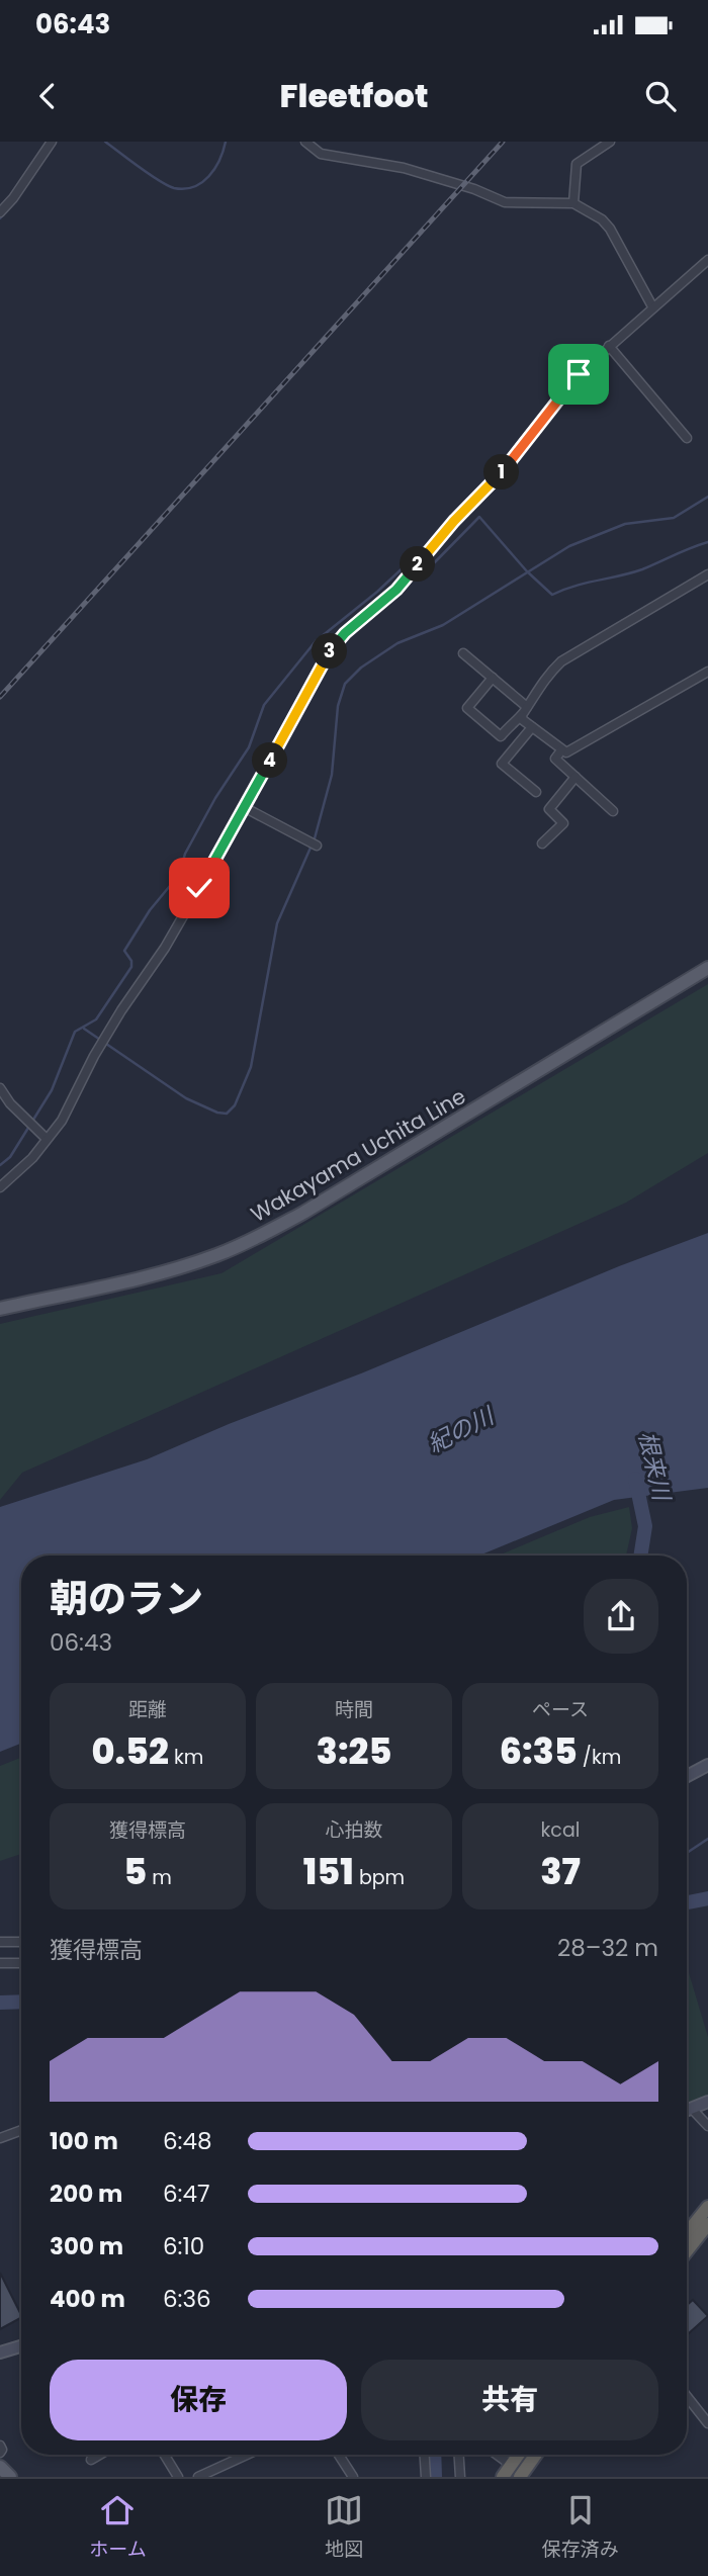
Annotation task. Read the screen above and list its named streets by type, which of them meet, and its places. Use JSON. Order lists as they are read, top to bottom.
{
  "streets": {
    "main road": ["Wakayama Uchita Line"]
  },
  "water": ["紀の川", "根来川"],
  "page": {
    "status": "06:43",
    "header": "Fleetfoot",
    "pins": [
      "1",
      "2",
      "3",
      "4"
    ],
    "heading": ["朝のラン", "06:43"],
    "stats": [
      ["距離", "0.52 km"],
      ["時間", "3:25"],
      ["ペース", "6:35 /km"],
      ["獲得標高", "5 m"],
      ["心拍数", "151 bpm"],
      ["kcal", "37"]
    ],
    "chart": ["獲得標高", "28–32 m"],
    "list": [
      {
        "name": "100 m",
        "note": "6:48"
      },
      {
        "name": "200 m",
        "note": "6:47"
      },
      {
        "name": "300 m",
        "note": "6:10"
      },
      {
        "name": "400 m",
        "note": "6:36"
      }
    ],
    "buttons": ["保存", "共有"],
    "tabs": ["ホーム", "地図", "保存済み"]
  }
}
